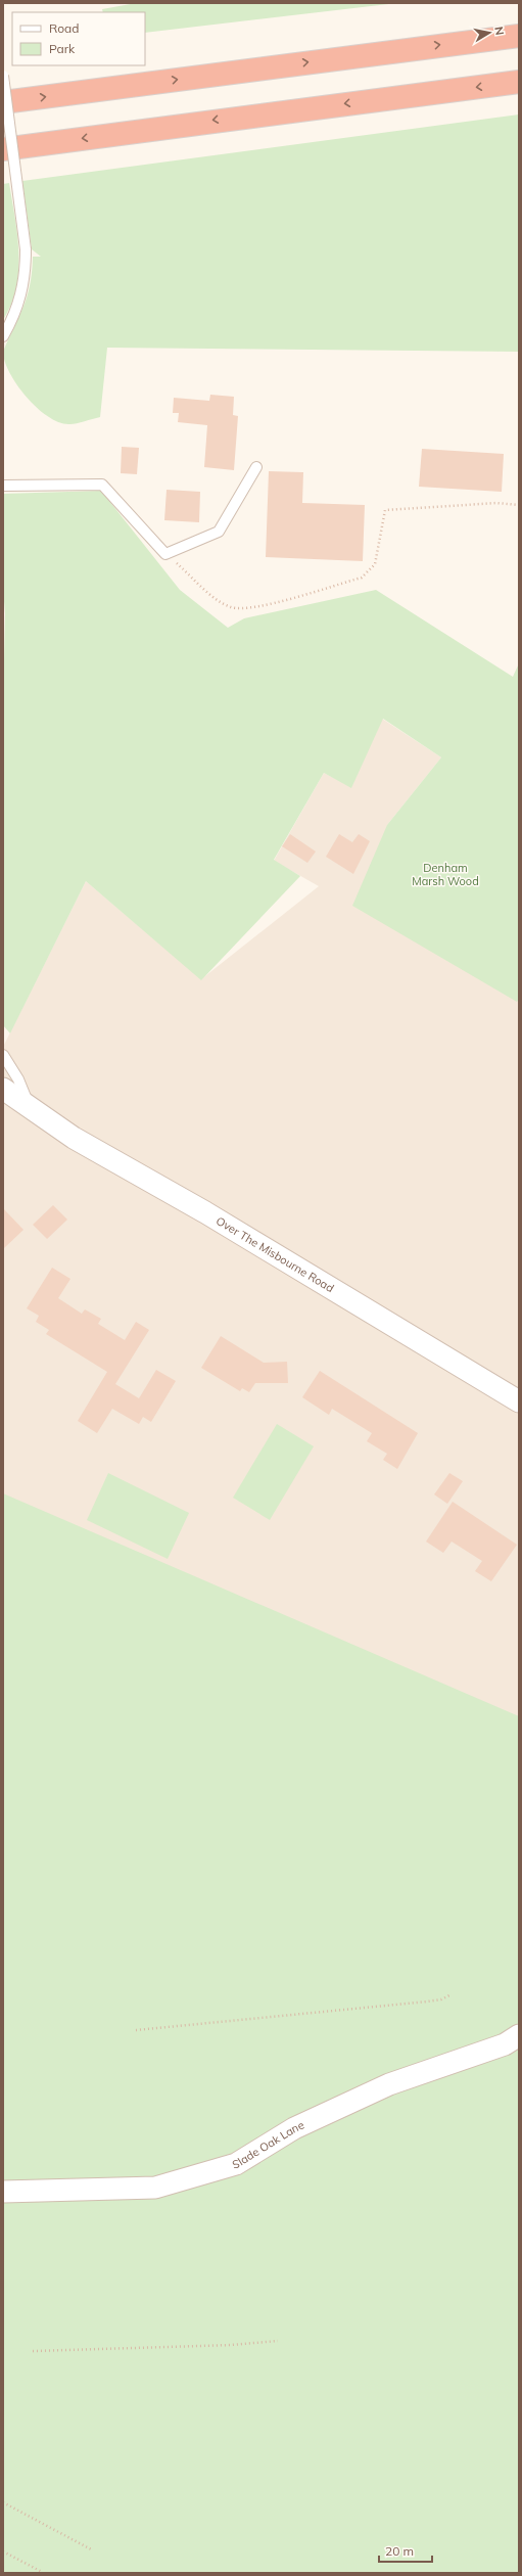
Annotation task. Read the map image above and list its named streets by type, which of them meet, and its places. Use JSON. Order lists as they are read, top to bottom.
{
  "streets": {
    "street": ["Over The Misbourne Road", "Slade Oak Lane"]
  },
  "parks": ["Denham Marsh Wood"],
  "legend": ["Road", "Park"],
  "scale_bar": "20 m",
  "north": "right"
}
